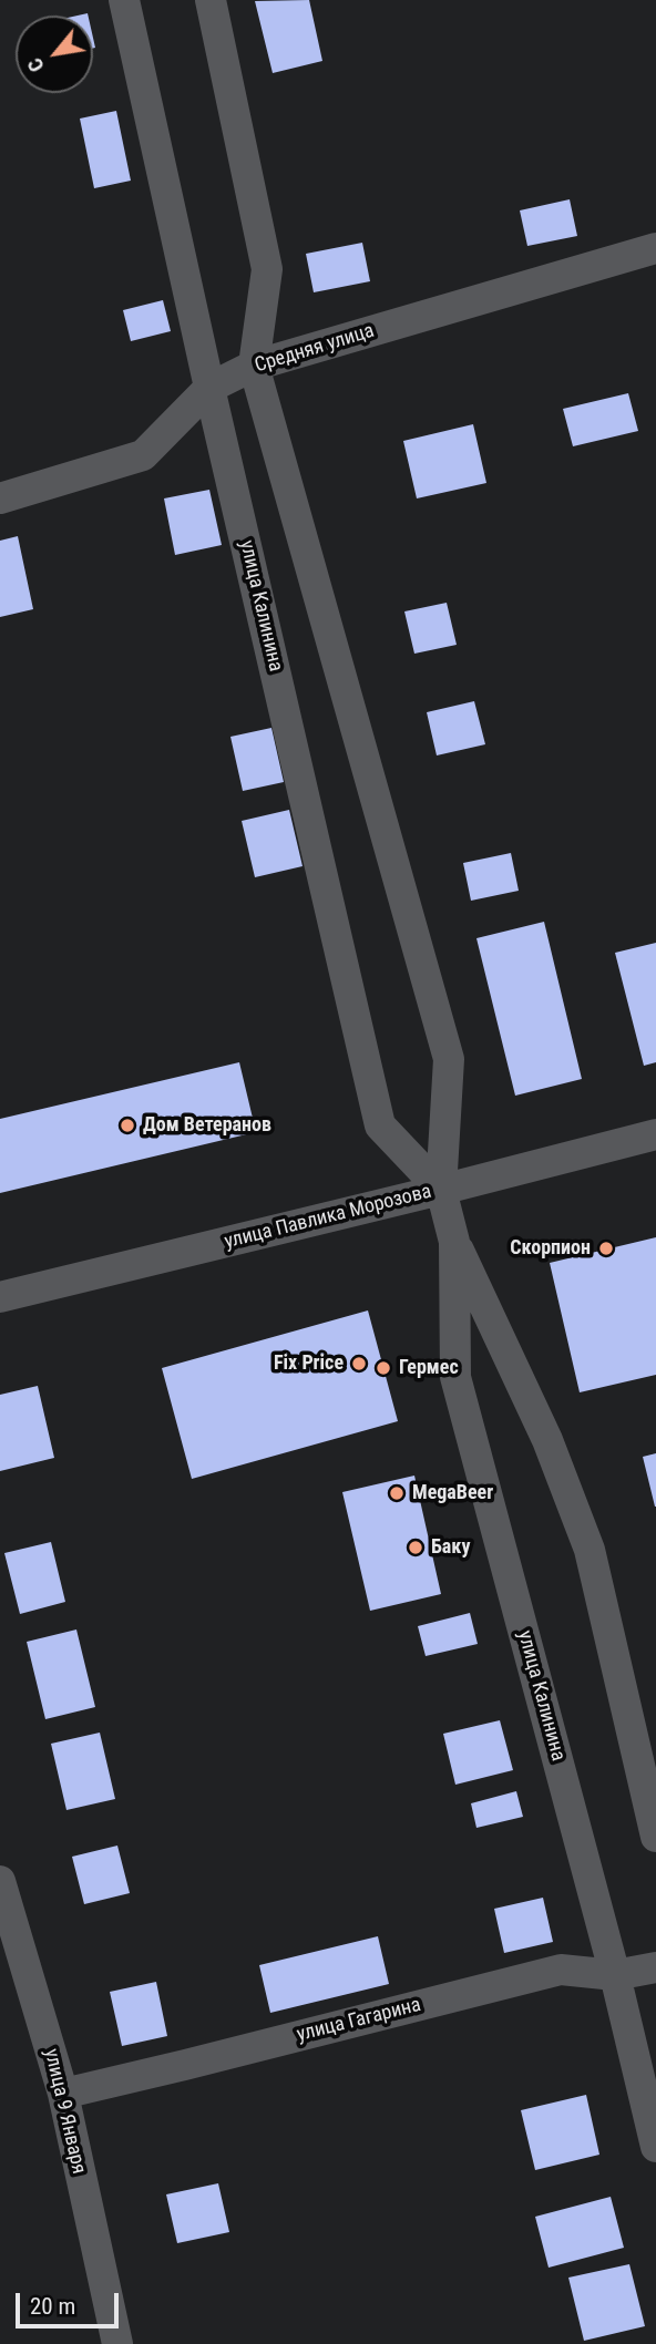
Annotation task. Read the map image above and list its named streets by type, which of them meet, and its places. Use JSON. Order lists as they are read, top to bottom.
{
  "streets": {
    "street": [
      "Средняя улица",
      "улица Калинина",
      "улица Павлика Морозова",
      "улица Гагарина",
      "улица 9 Января"
    ]
  },
  "crossings": [
    ["Средняя улица", "улица Калинина"],
    ["улица Калинина", "улица Павлика Морозова"],
    ["улица Калинина", "улица Гагарина"],
    ["улица Гагарина", "улица 9 Января"]
  ],
  "places": [
    "Дом Ветеранов",
    "Скорпион",
    "Fix Price",
    "Гермес",
    "MegaBeer",
    "Баку"
  ],
  "scale_bar": "20 m",
  "north": "bottom left"
}
